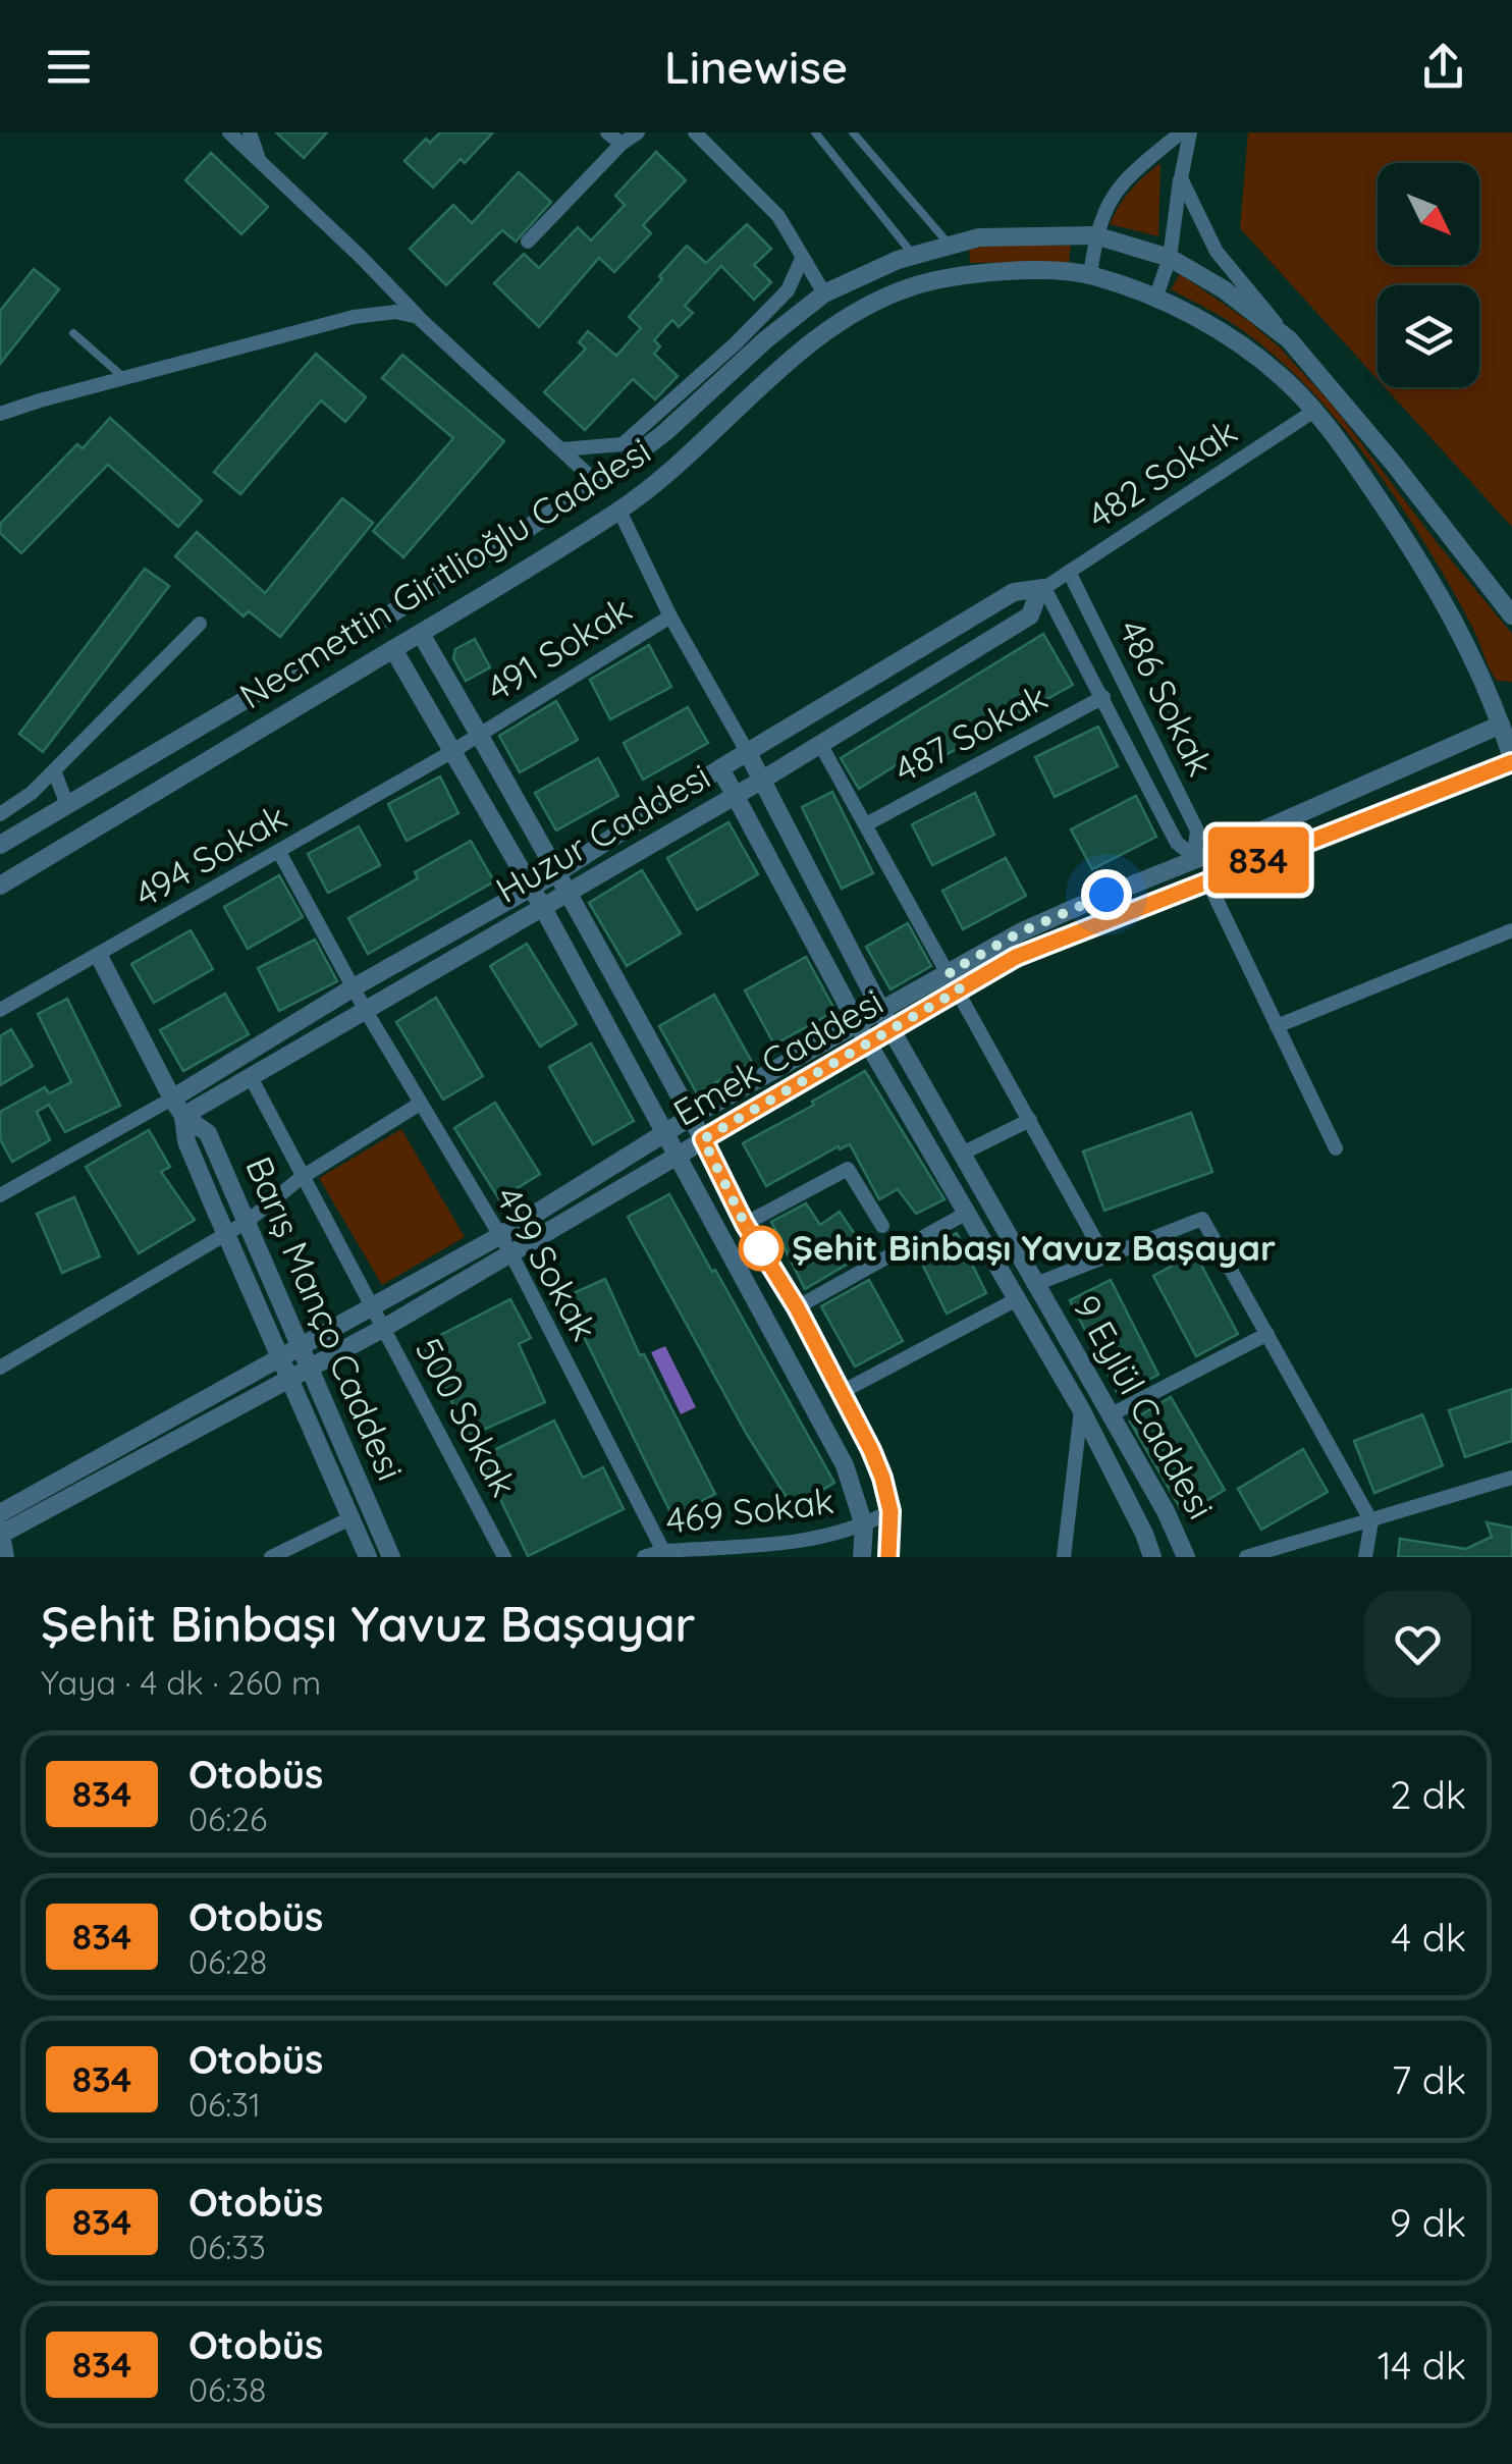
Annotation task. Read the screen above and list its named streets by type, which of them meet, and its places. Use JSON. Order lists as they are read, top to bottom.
{
  "streets": {
    "street": [
      "482 Sokak",
      "Necmettin Giritlioğlu Caddesi",
      "491 Sokak",
      "486 Sokak",
      "487 Sokak",
      "Huzur Caddesi",
      "494 Sokak",
      "Emek Caddesi",
      "499 Sokak",
      "Barış Manço Caddesi",
      "9 Eylül Caddesi",
      "500 Sokak",
      "469 Sokak"
    ]
  },
  "crossings": [
    ["482 Sokak", "Necmettin Giritlioğlu Caddesi"],
    ["482 Sokak", "486 Sokak"],
    ["482 Sokak", "Huzur Caddesi"],
    ["Necmettin Giritlioğlu Caddesi", "Emek Caddesi"],
    ["491 Sokak", "494 Sokak"],
    ["486 Sokak", "487 Sokak"],
    ["486 Sokak", "Huzur Caddesi"],
    ["486 Sokak", "Emek Caddesi"],
    ["Huzur Caddesi", "499 Sokak"],
    ["Huzur Caddesi", "Barış Manço Caddesi"],
    ["Huzur Caddesi", "9 Eylül Caddesi"],
    ["Huzur Caddesi", "500 Sokak"],
    ["494 Sokak", "499 Sokak"],
    ["494 Sokak", "Barış Manço Caddesi"],
    ["Emek Caddesi", "499 Sokak"],
    ["Emek Caddesi", "Barış Manço Caddesi"],
    ["Emek Caddesi", "9 Eylül Caddesi"],
    ["Emek Caddesi", "500 Sokak"],
    ["499 Sokak", "469 Sokak"]
  ],
  "places": ["Şehit Binbaşı Yavuz Başayar"],
  "lines": ["bus line 834"],
  "north": "bottom right",
  "page": {
    "header": "Linewise",
    "on_map": "834",
    "heading": ["Şehit Binbaşı Yavuz Başayar", "Yaya · 4 dk · 260 m"],
    "list": [
      {
        "mark": "834",
        "name": "Otobüs",
        "note": "06:26",
        "value": "2 dk"
      },
      {
        "mark": "834",
        "name": "Otobüs",
        "note": "06:28",
        "value": "4 dk"
      },
      {
        "mark": "834",
        "name": "Otobüs",
        "note": "06:31",
        "value": "7 dk"
      },
      {
        "mark": "834",
        "name": "Otobüs",
        "note": "06:33",
        "value": "9 dk"
      },
      {
        "mark": "834",
        "name": "Otobüs",
        "note": "06:38",
        "value": "14 dk"
      }
    ]
  }
}
